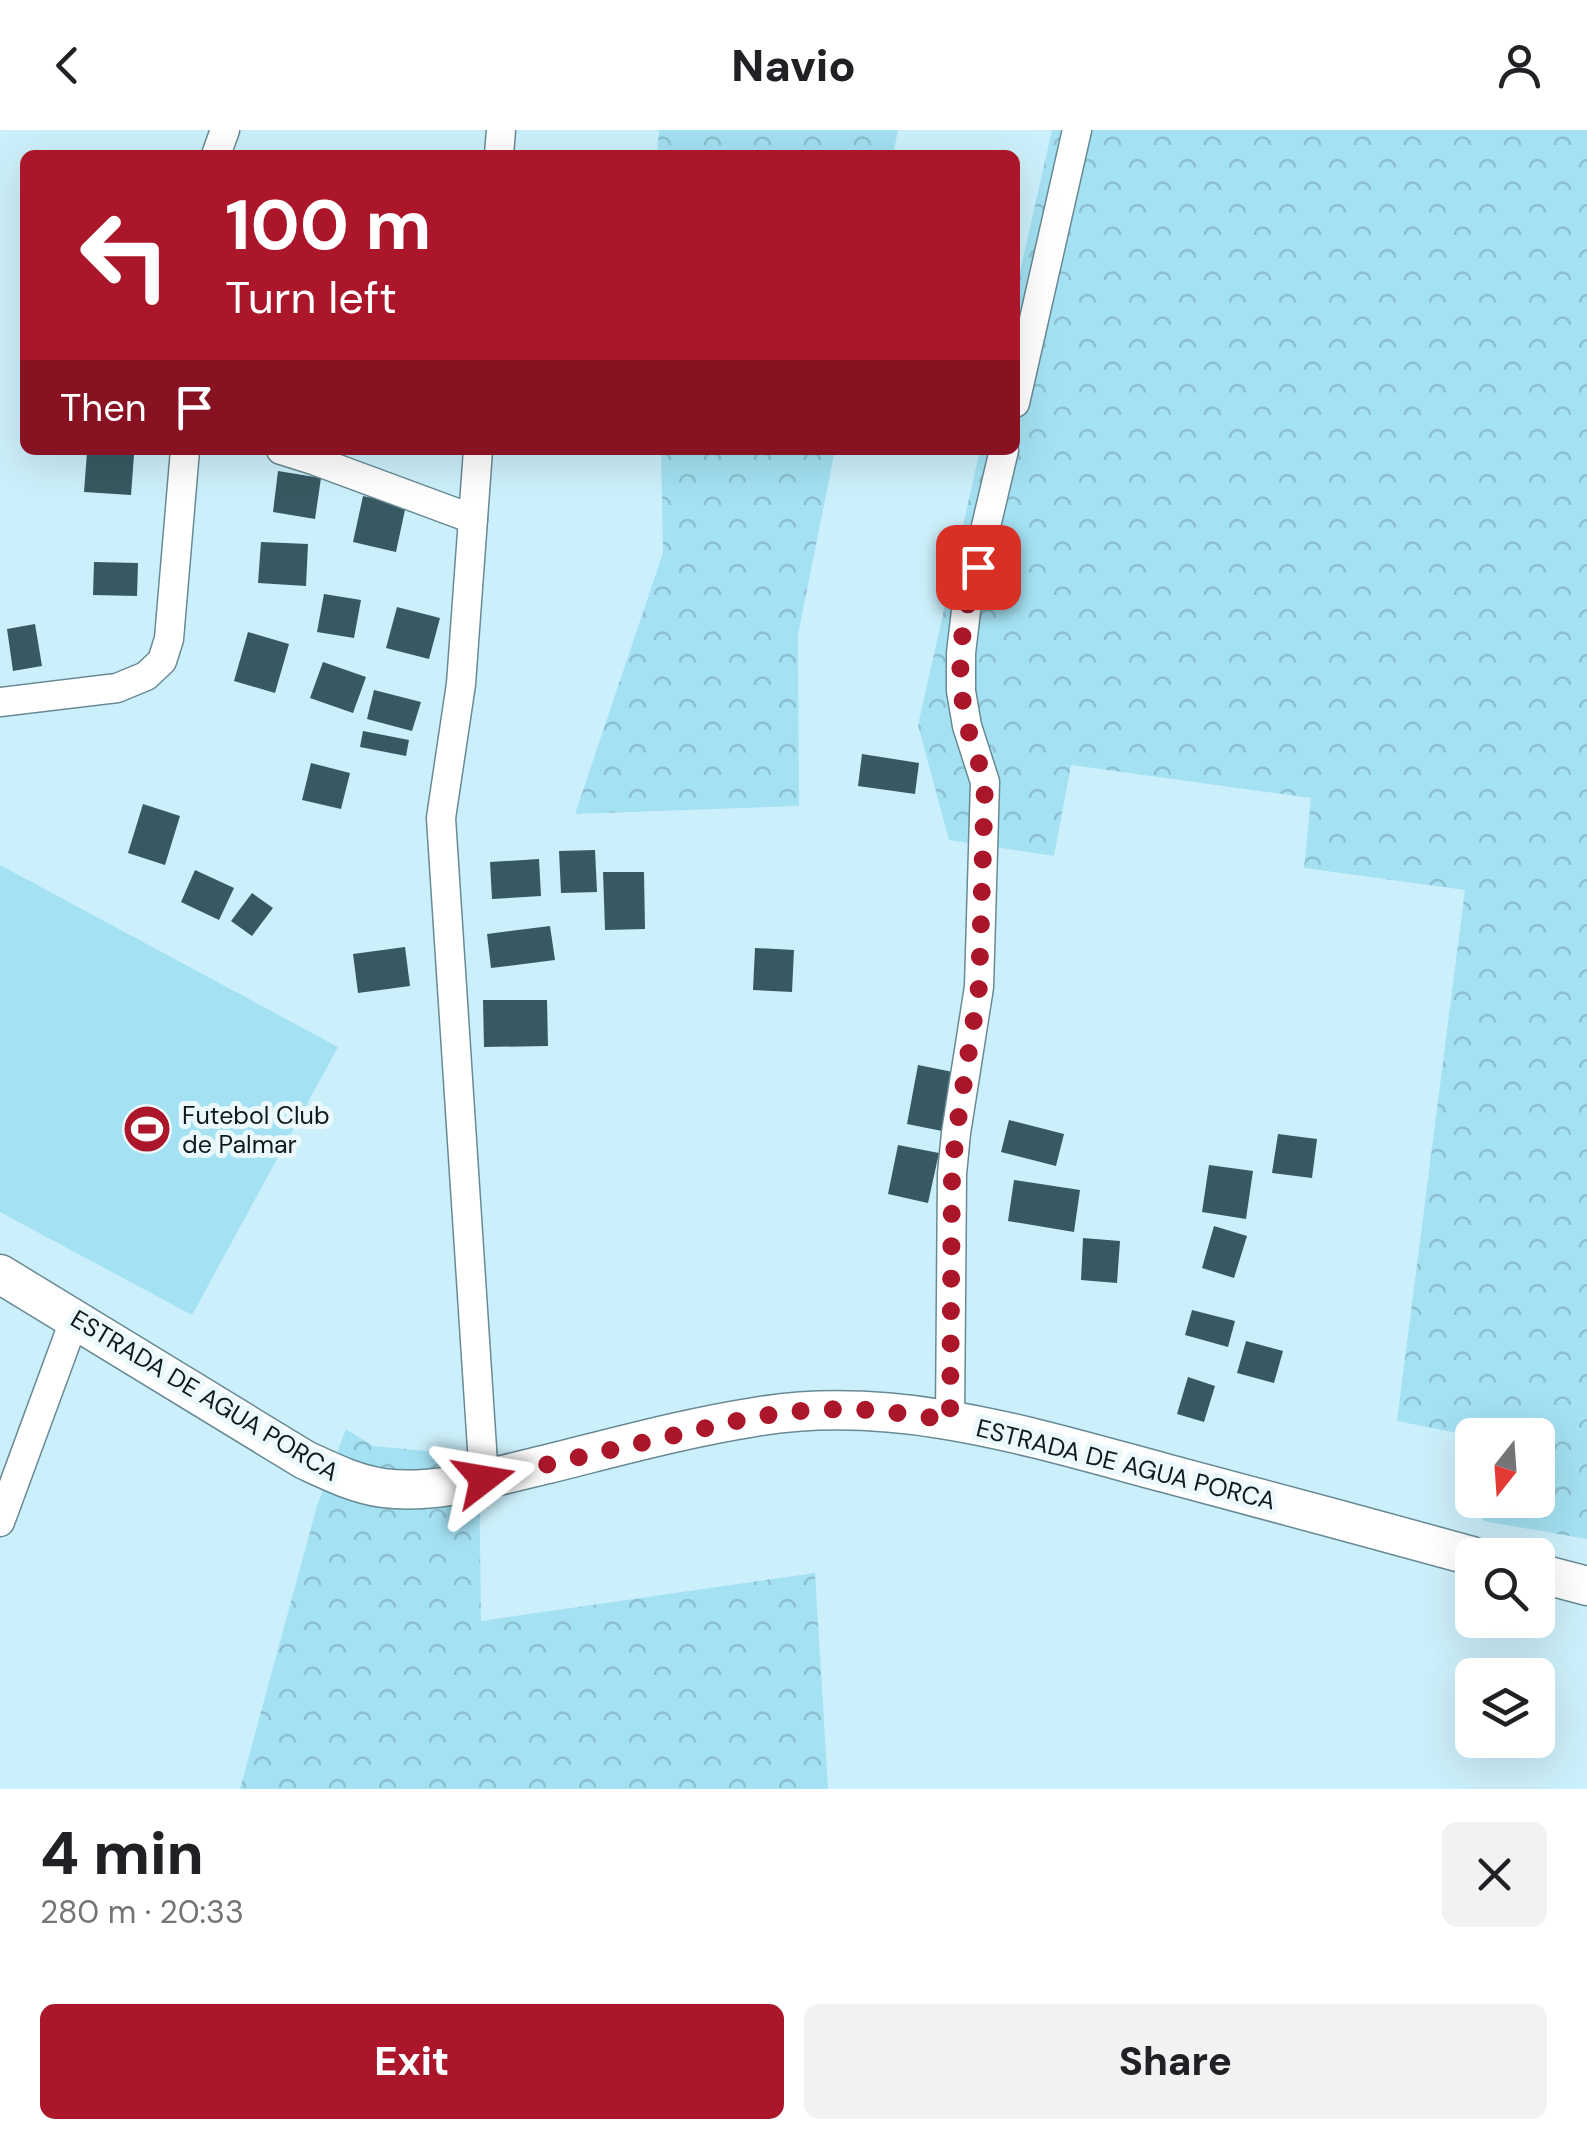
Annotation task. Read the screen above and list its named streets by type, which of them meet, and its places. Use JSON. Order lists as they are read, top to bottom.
{
  "streets": {
    "main road": ["ESTRADA DE AGUA PORCA"]
  },
  "places": {
    "sports": ["Futebol Club de Palmar"]
  },
  "north": "bottom",
  "page": {
    "header": "Navio",
    "turn": ["100 m", "Turn left"],
    "then": "Then",
    "heading": ["4 min", "280 m · 20:33"],
    "buttons": ["Exit", "Share"]
  }
}
